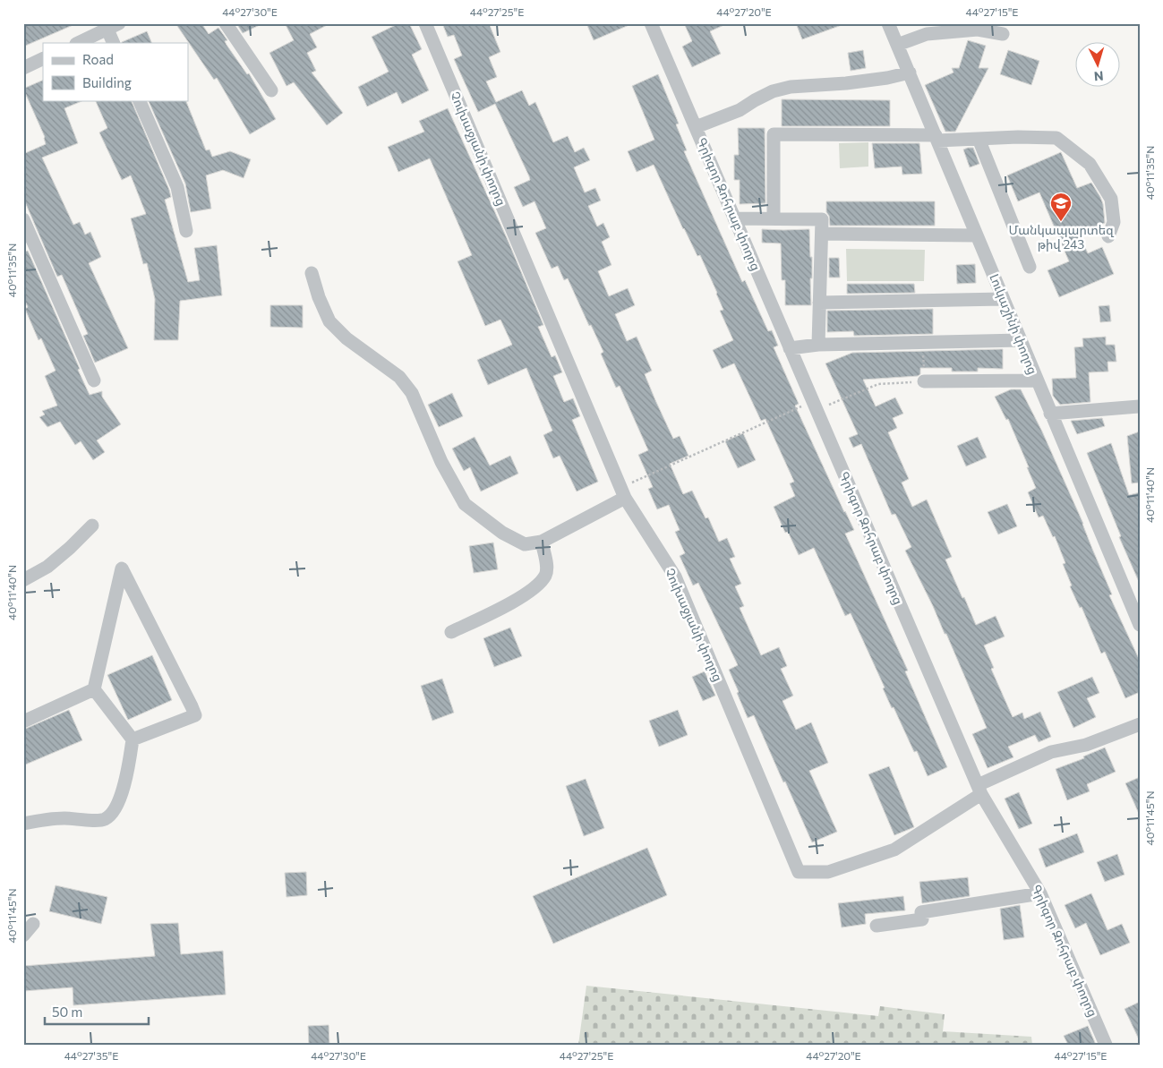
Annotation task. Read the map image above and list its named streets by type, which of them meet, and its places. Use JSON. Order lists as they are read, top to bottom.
{
  "streets": {
    "street": ["Չուխաջյանի փողոց", "Գրիգոր Զոհրաբ փողոց", "Լուկաշինի փողոց"]
  },
  "crossings": [
    ["Չուխաջյանի փողոց", "Գրիգոր Զոհրաբ փողոց"]
  ],
  "places": {
    "school or university": ["Մանկապարտեզ թիվ 243"]
  },
  "legend": ["Road", "Building"],
  "scale_bar": "50 m",
  "north": "bottom",
  "coordinates": [
    "44°27'30\"E",
    "44°27'25\"E",
    "44°27'20\"E",
    "44°27'15\"E",
    "40°11'35\"N",
    "40°11'40\"N",
    "40°11'45\"N",
    "44°27'35\"E"
  ]
}
